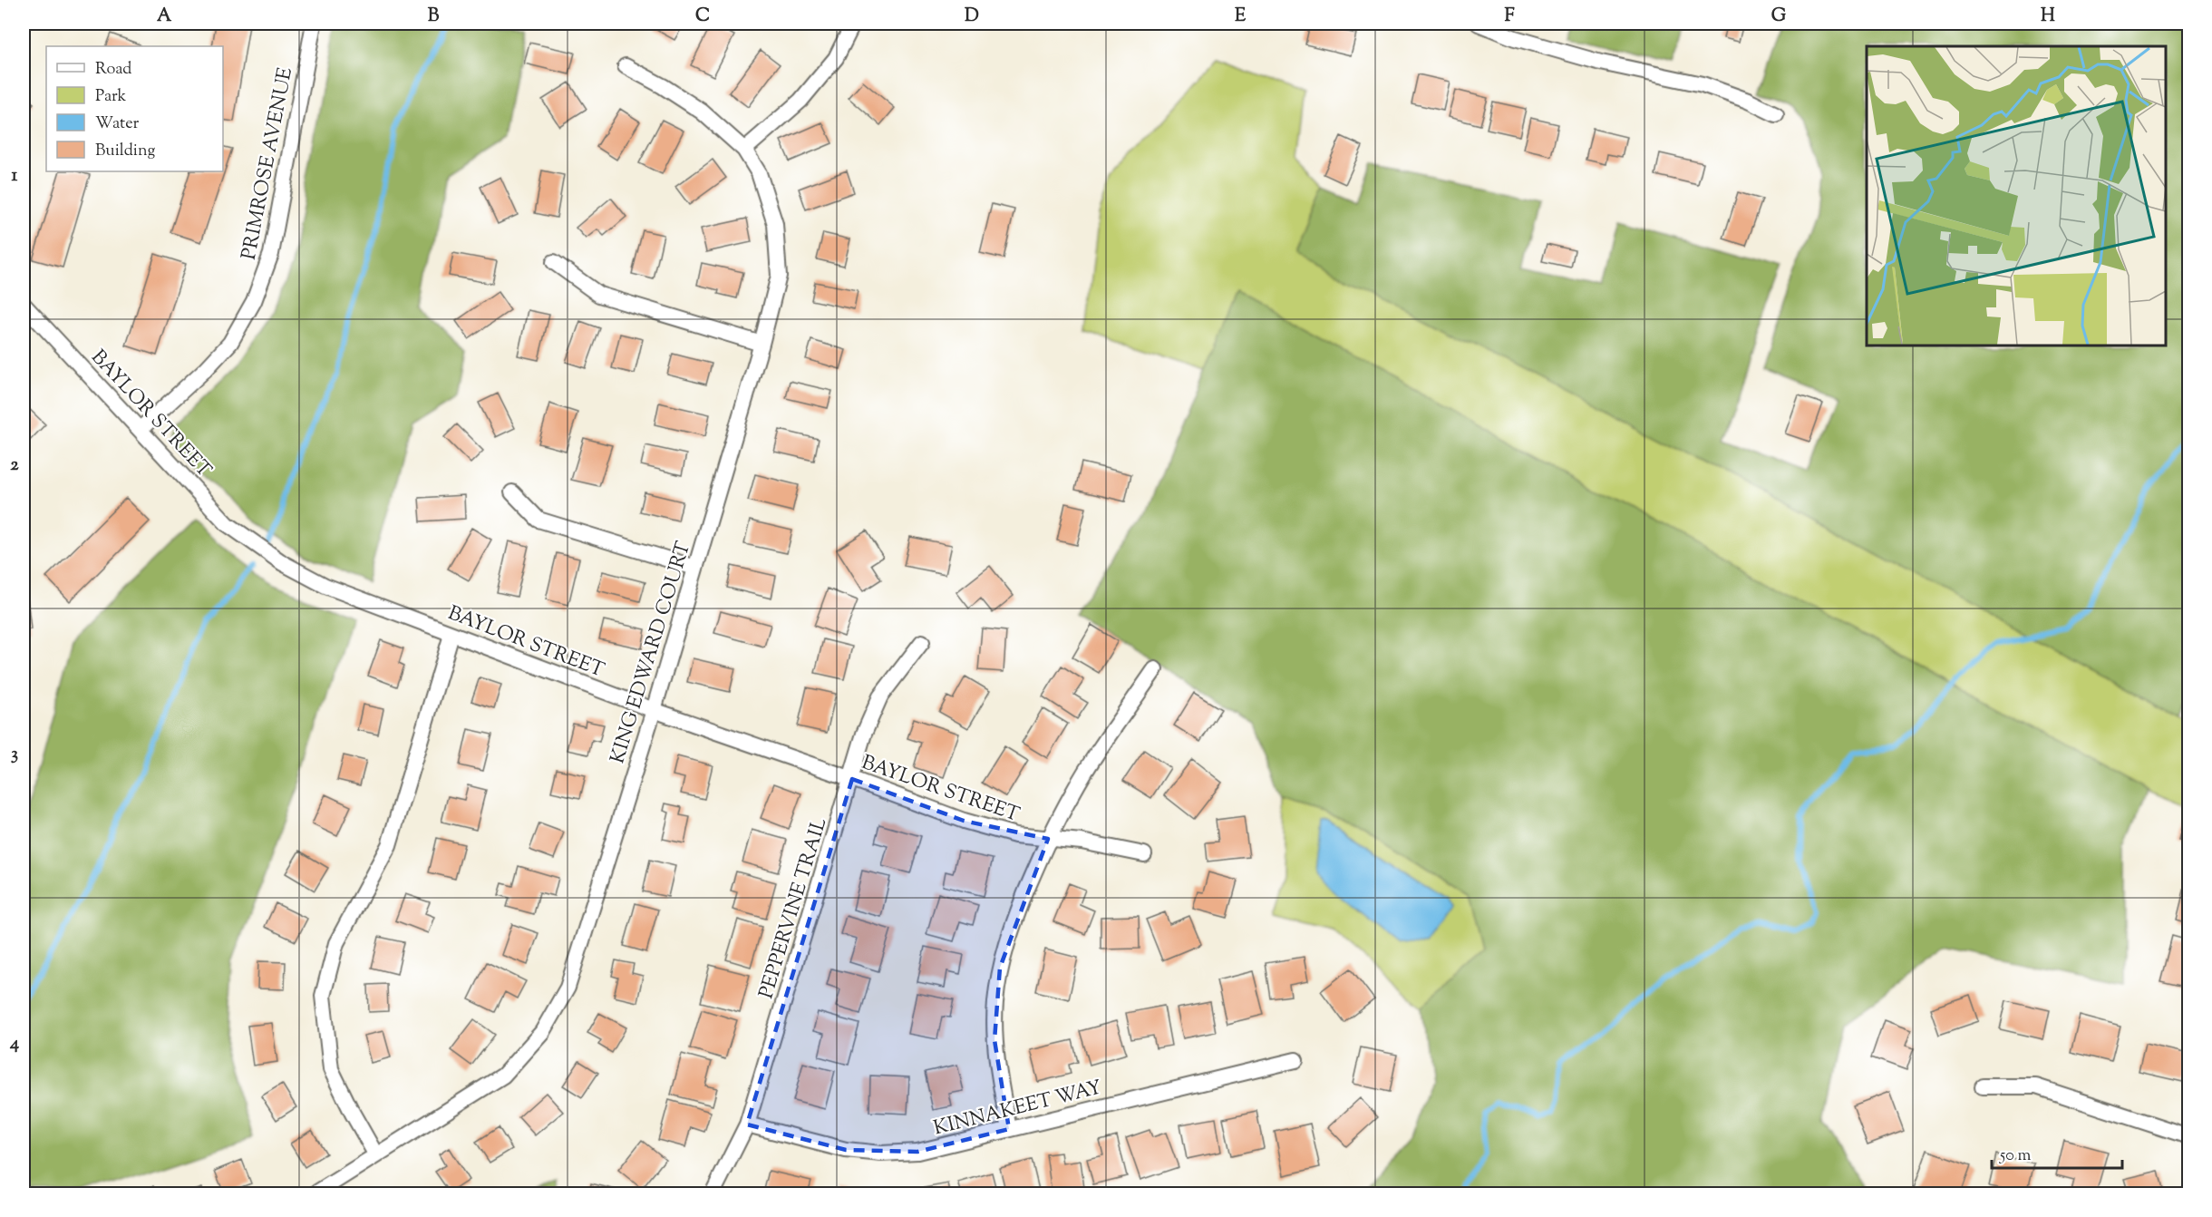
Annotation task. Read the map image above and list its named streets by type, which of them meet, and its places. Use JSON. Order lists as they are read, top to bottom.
{
  "streets": {
    "street": [
      "PRIMROSE AVENUE",
      "BAYLOR STREET",
      "KING EDWARD COURT",
      "PEPPERVINE TRAIL",
      "KINNAKEET WAY"
    ]
  },
  "crossings": [
    ["PRIMROSE AVENUE", "BAYLOR STREET"],
    ["BAYLOR STREET", "KING EDWARD COURT"],
    ["BAYLOR STREET", "PEPPERVINE TRAIL"],
    ["PEPPERVINE TRAIL", "KINNAKEET WAY"]
  ],
  "legend": [
    "Road",
    "Park",
    "Water",
    "Building"
  ],
  "scale_bar": "50 m",
  "grid": {
    "columns": [
      "A",
      "B",
      "C",
      "D",
      "E",
      "F",
      "G",
      "H"
    ],
    "rows": [
      "1",
      "2",
      "3",
      "4"
    ]
  }
}
